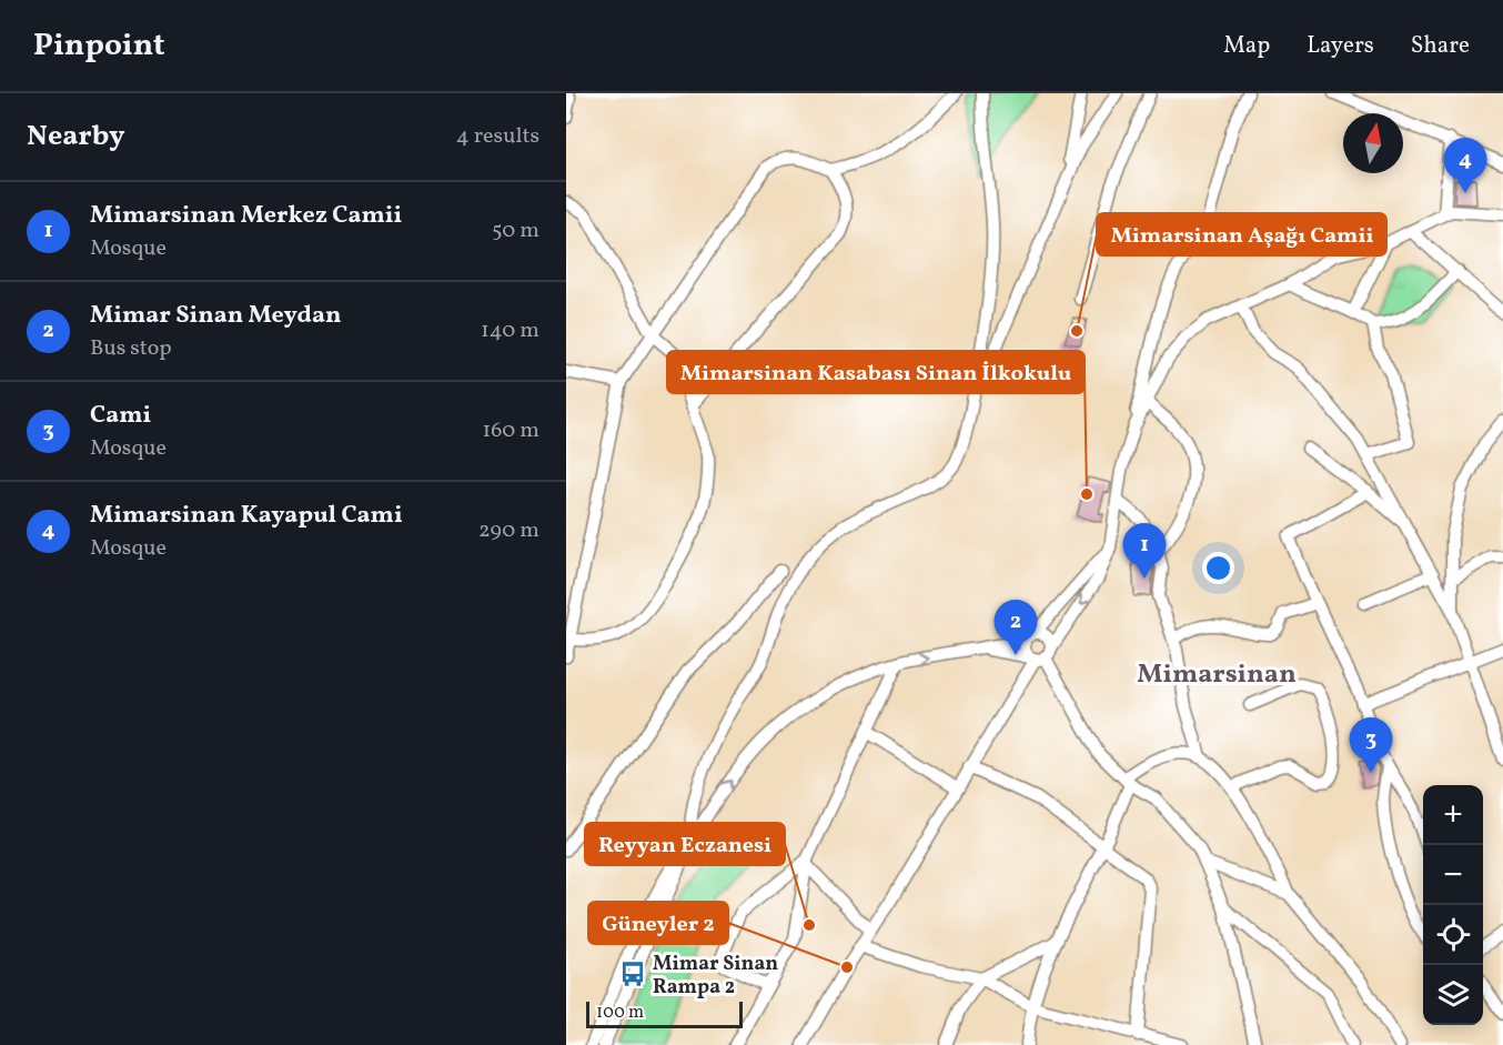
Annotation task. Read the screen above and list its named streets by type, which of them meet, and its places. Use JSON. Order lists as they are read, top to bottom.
{
  "districts": ["Mimarsinan"],
  "places": {
    "other": [
      "Mimarsinan Aşağı Camii",
      "Mimarsinan Kasabası Sinan İlkokulu",
      "Reyyan Eczanesi",
      "Güneyler 2"
    ],
    "bus stop": ["Mimar Sinan Rampa 2"]
  },
  "scale_bar": "100 m",
  "north": "top",
  "page": {
    "header": "Pinpoint",
    "nav": ["Map", "Layers", "Share"],
    "heading": ["Nearby", "4 results"],
    "pins": [
      "4",
      "1",
      "2",
      "3"
    ],
    "list": [
      {
        "mark": "1",
        "name": "Mimarsinan Merkez Camii",
        "note": "Mosque",
        "value": "50 m"
      },
      {
        "mark": "2",
        "name": "Mimar Sinan Meydan",
        "note": "Bus stop",
        "value": "140 m"
      },
      {
        "mark": "3",
        "name": "Cami",
        "note": "Mosque",
        "value": "160 m"
      },
      {
        "mark": "4",
        "name": "Mimarsinan Kayapul Cami",
        "note": "Mosque",
        "value": "290 m"
      }
    ],
    "map_buttons": ["+", "−"],
    "scale": "100 m"
  }
}
